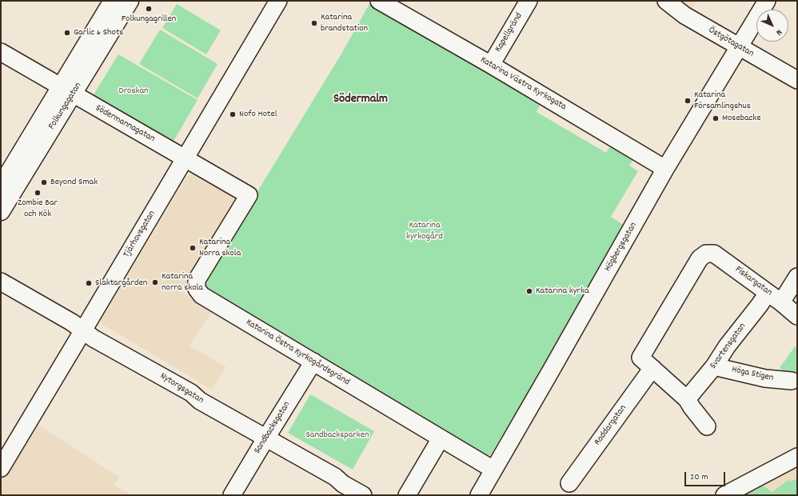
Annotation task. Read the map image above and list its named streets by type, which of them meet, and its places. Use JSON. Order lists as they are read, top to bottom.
{
  "streets": {
    "street": [
      "Kapellgränd",
      "Östgötagatan",
      "Katarina Västra Kyrkogata",
      "Folkungagatan",
      "Södermannagatan",
      "Tjärhovsgatan",
      "Högbergsgatan",
      "Fiskargatan",
      "Svartensgatan",
      "Katarina Östra Kyrkogårdsgränd",
      "Höga Stigen",
      "Nytorgsgatan",
      "Roddargatan",
      "Sandbacksgatan"
    ]
  },
  "crossings": [
    ["Kapellgränd", "Katarina Västra Kyrkogata"],
    ["Östgötagatan", "Högbergsgatan"],
    ["Katarina Västra Kyrkogata", "Högbergsgatan"],
    ["Folkungagatan", "Södermannagatan"],
    ["Södermannagatan", "Tjärhovsgatan"],
    ["Södermannagatan", "Katarina Östra Kyrkogårdsgränd"],
    ["Tjärhovsgatan", "Nytorgsgatan"],
    ["Högbergsgatan", "Katarina Östra Kyrkogårdsgränd"],
    ["Fiskargatan", "Svartensgatan"],
    ["Fiskargatan", "Roddargatan"],
    ["Svartensgatan", "Höga Stigen"],
    ["Katarina Östra Kyrkogårdsgränd", "Sandbacksgatan"],
    ["Nytorgsgatan", "Sandbacksgatan"]
  ],
  "districts": ["Södermalm"],
  "parks": ["Droskan", "Katarina kyrkogård", "Sandbacksparken"],
  "places": [
    "Folkungagrillen",
    "Katarina brandstation",
    "Garlic & Shots",
    "Katarina Församlingshus",
    "Nofo Hotel",
    "Mosebacke",
    "Beyond Smak",
    "Zombie Bar och Kök",
    "Katarina Norra skola",
    "Katarina norra skola",
    "Slaktargården",
    "Katarina kyrka"
  ],
  "scale_bar": "20 m",
  "north": "bottom right"
}
